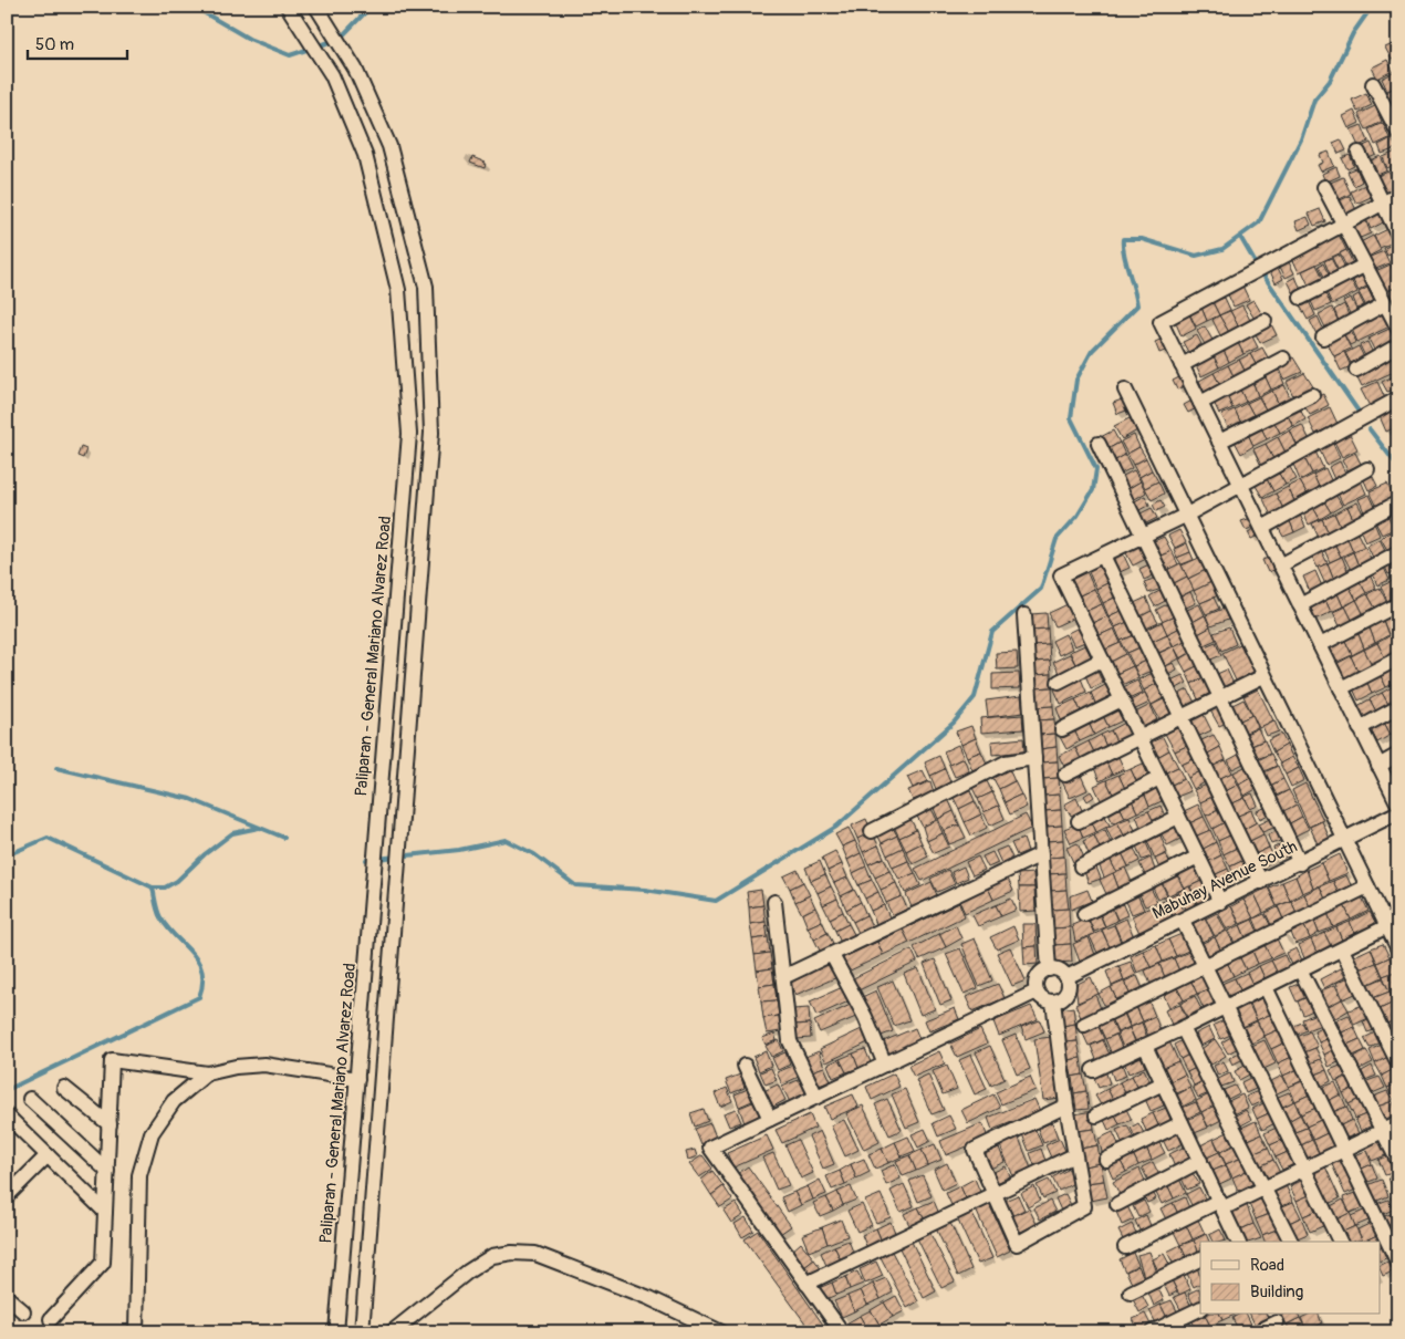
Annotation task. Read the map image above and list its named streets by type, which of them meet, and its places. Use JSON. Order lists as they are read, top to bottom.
{
  "streets": {
    "street": ["Paliparan - General Mariano Alvarez Road", "Mabuhay Avenue South"]
  },
  "legend": ["Road", "Building"],
  "scale_bar": "50 m"
}
